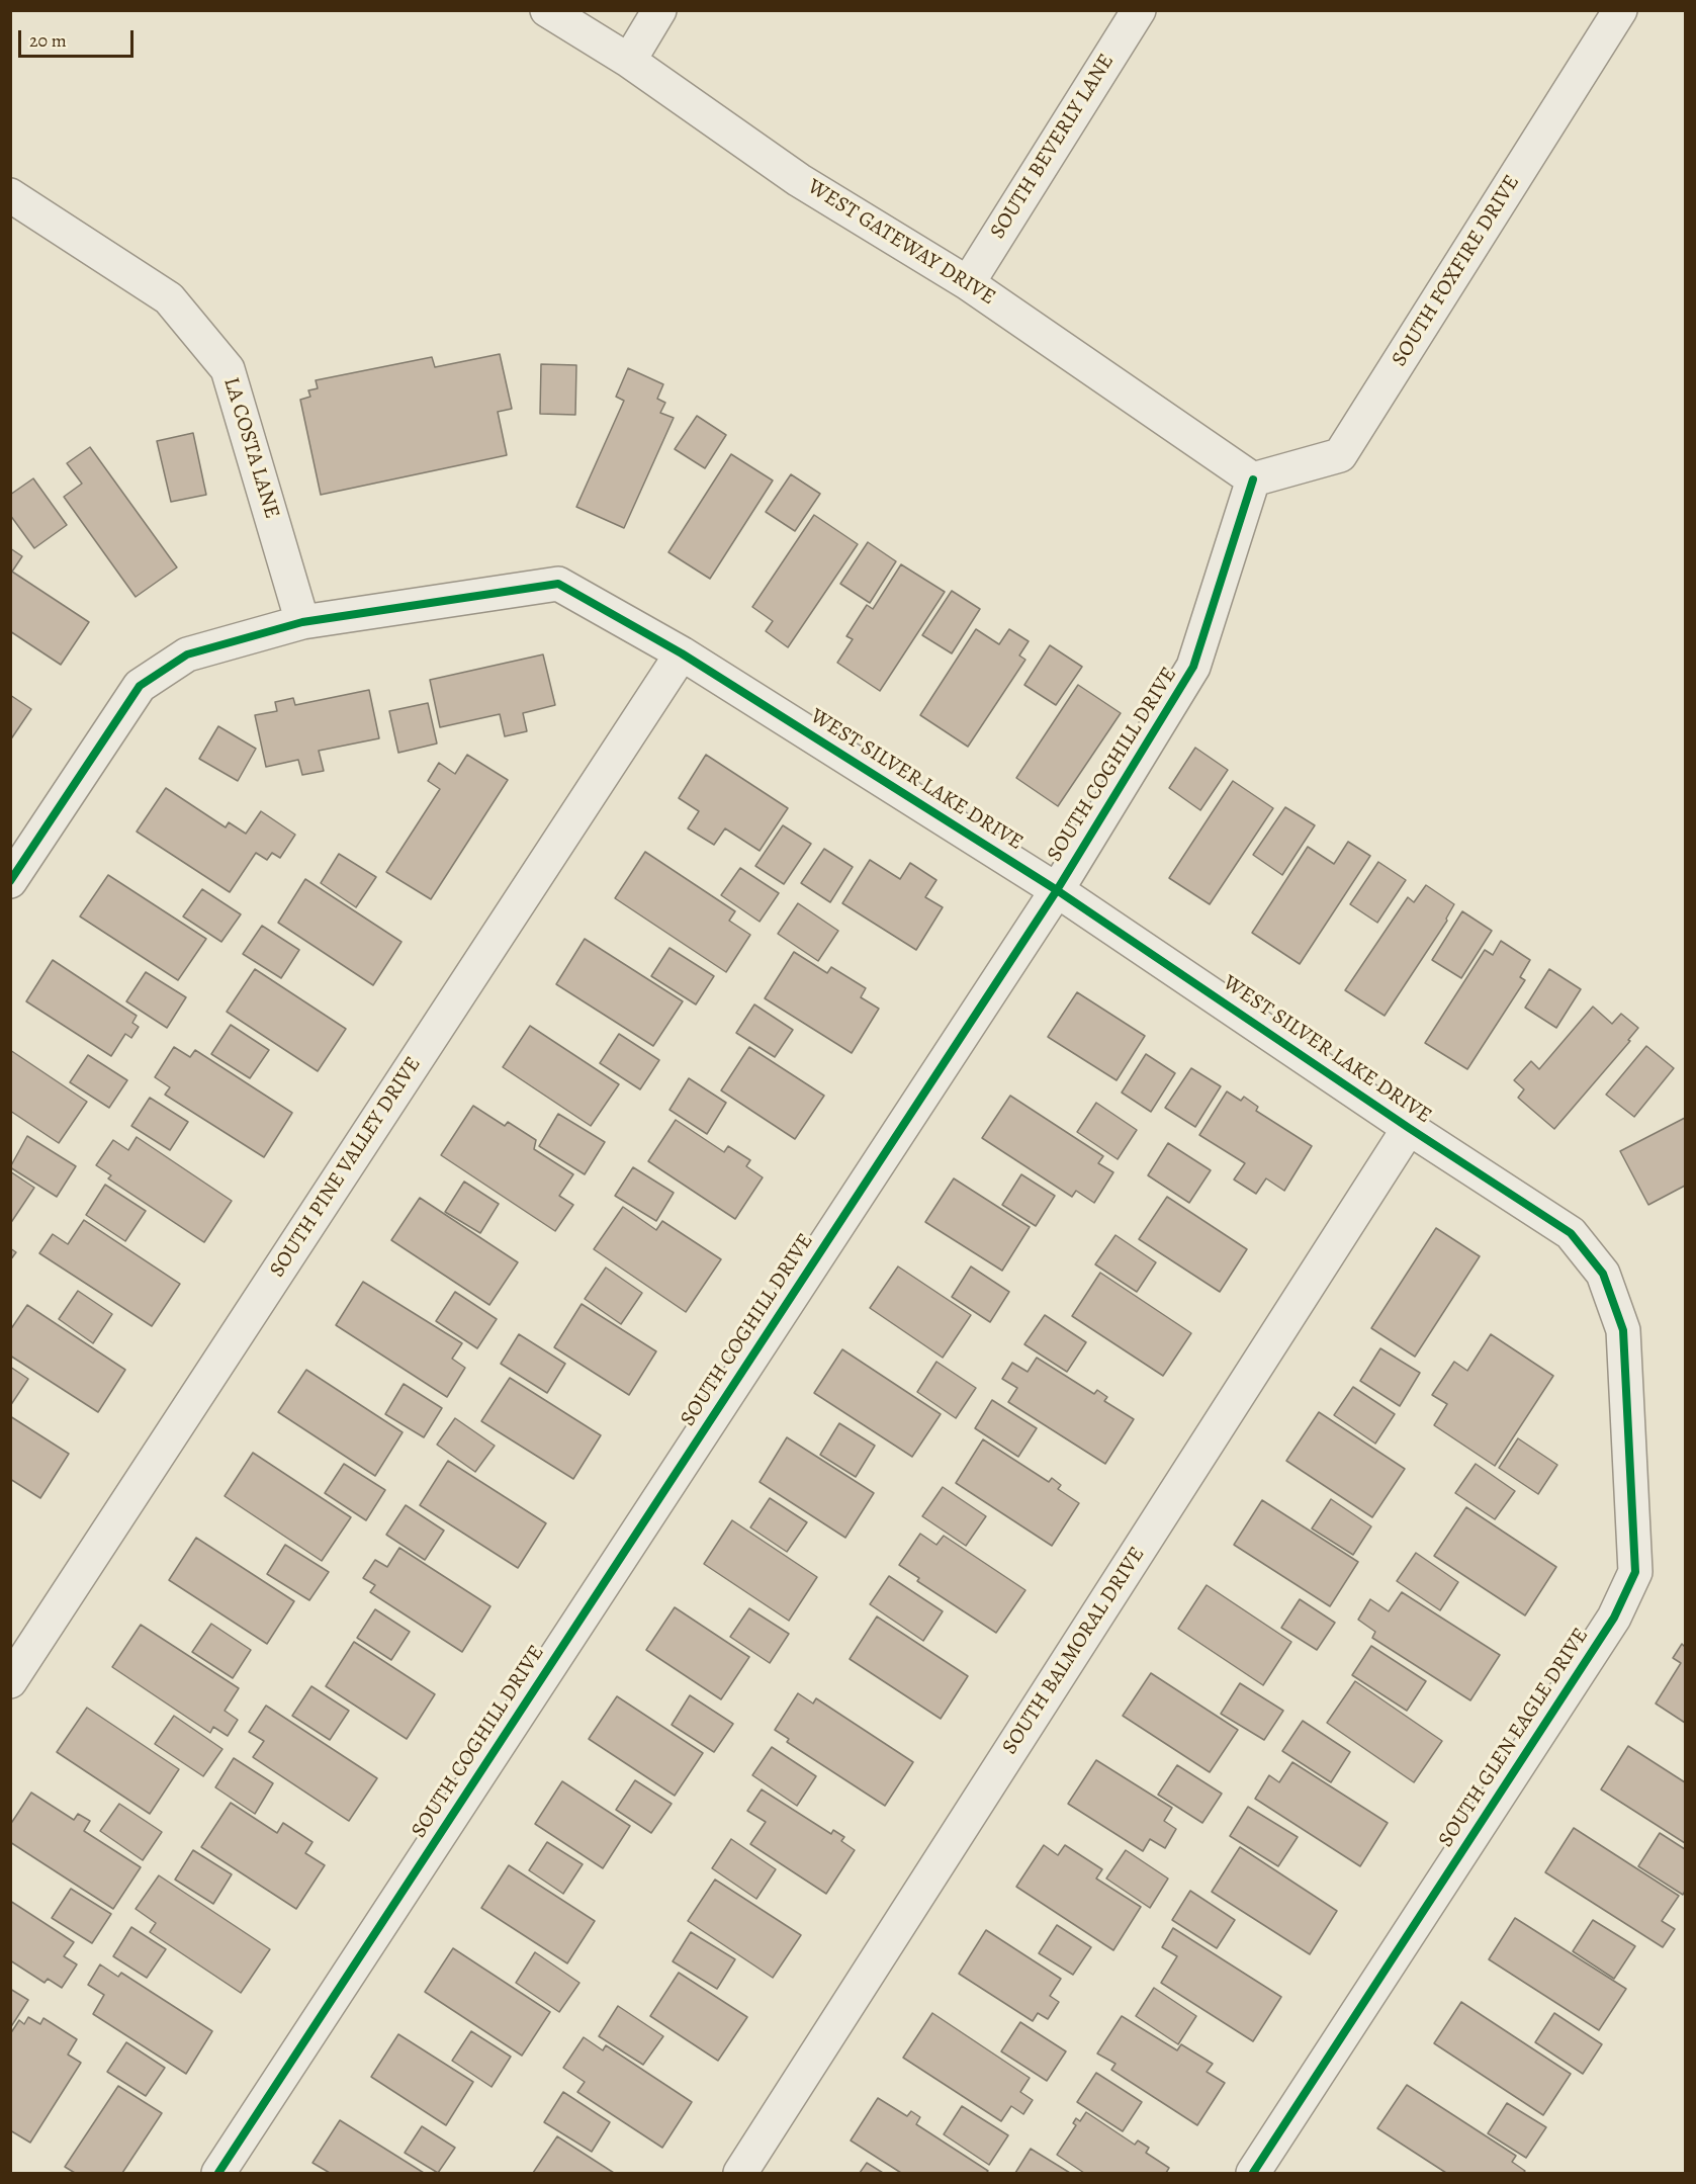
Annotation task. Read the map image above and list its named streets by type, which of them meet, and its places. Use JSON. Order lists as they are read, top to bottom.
{
  "streets": {
    "street": [
      "SOUTH BEVERLY LANE",
      "WEST GATEWAY DRIVE",
      "SOUTH FOXFIRE DRIVE",
      "LA COSTA LANE",
      "SOUTH COGHILL DRIVE",
      "WEST SILVER LAKE DRIVE",
      "SOUTH PINE VALLEY DRIVE",
      "SOUTH BALMORAL DRIVE",
      "SOUTH GLEN EAGLE DRIVE"
    ]
  },
  "crossings": [
    ["SOUTH BEVERLY LANE", "WEST GATEWAY DRIVE"],
    ["WEST GATEWAY DRIVE", "SOUTH FOXFIRE DRIVE"],
    ["WEST GATEWAY DRIVE", "SOUTH COGHILL DRIVE"],
    ["SOUTH FOXFIRE DRIVE", "SOUTH COGHILL DRIVE"],
    ["LA COSTA LANE", "WEST SILVER LAKE DRIVE"],
    ["SOUTH COGHILL DRIVE", "WEST SILVER LAKE DRIVE"],
    ["WEST SILVER LAKE DRIVE", "SOUTH PINE VALLEY DRIVE"],
    ["WEST SILVER LAKE DRIVE", "SOUTH BALMORAL DRIVE"],
    ["WEST SILVER LAKE DRIVE", "SOUTH GLEN EAGLE DRIVE"]
  ],
  "scale_bar": "20 m"
}
